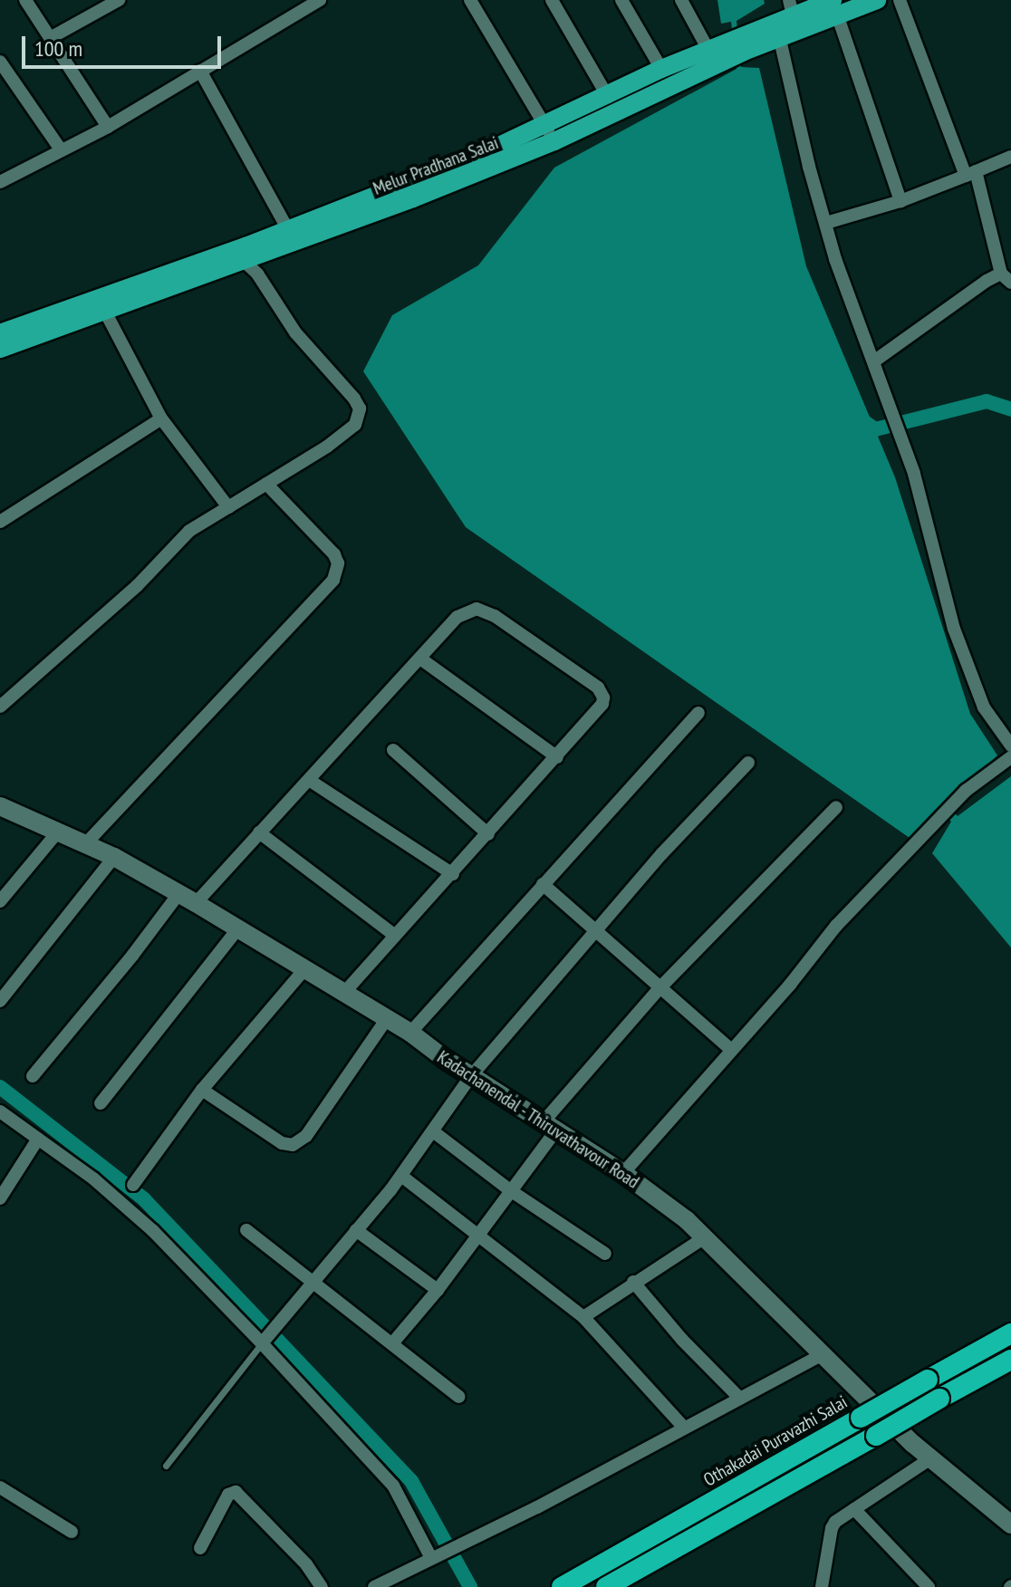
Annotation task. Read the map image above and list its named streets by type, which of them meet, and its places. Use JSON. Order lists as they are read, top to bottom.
{
  "streets": {
    "highway": ["Othakadai Puravazhi Salai"],
    "main road": ["Melur Pradhana Salai", "Kadachanendal - Thiruvathavour Road"]
  },
  "scale_bar": "100 m"
}
